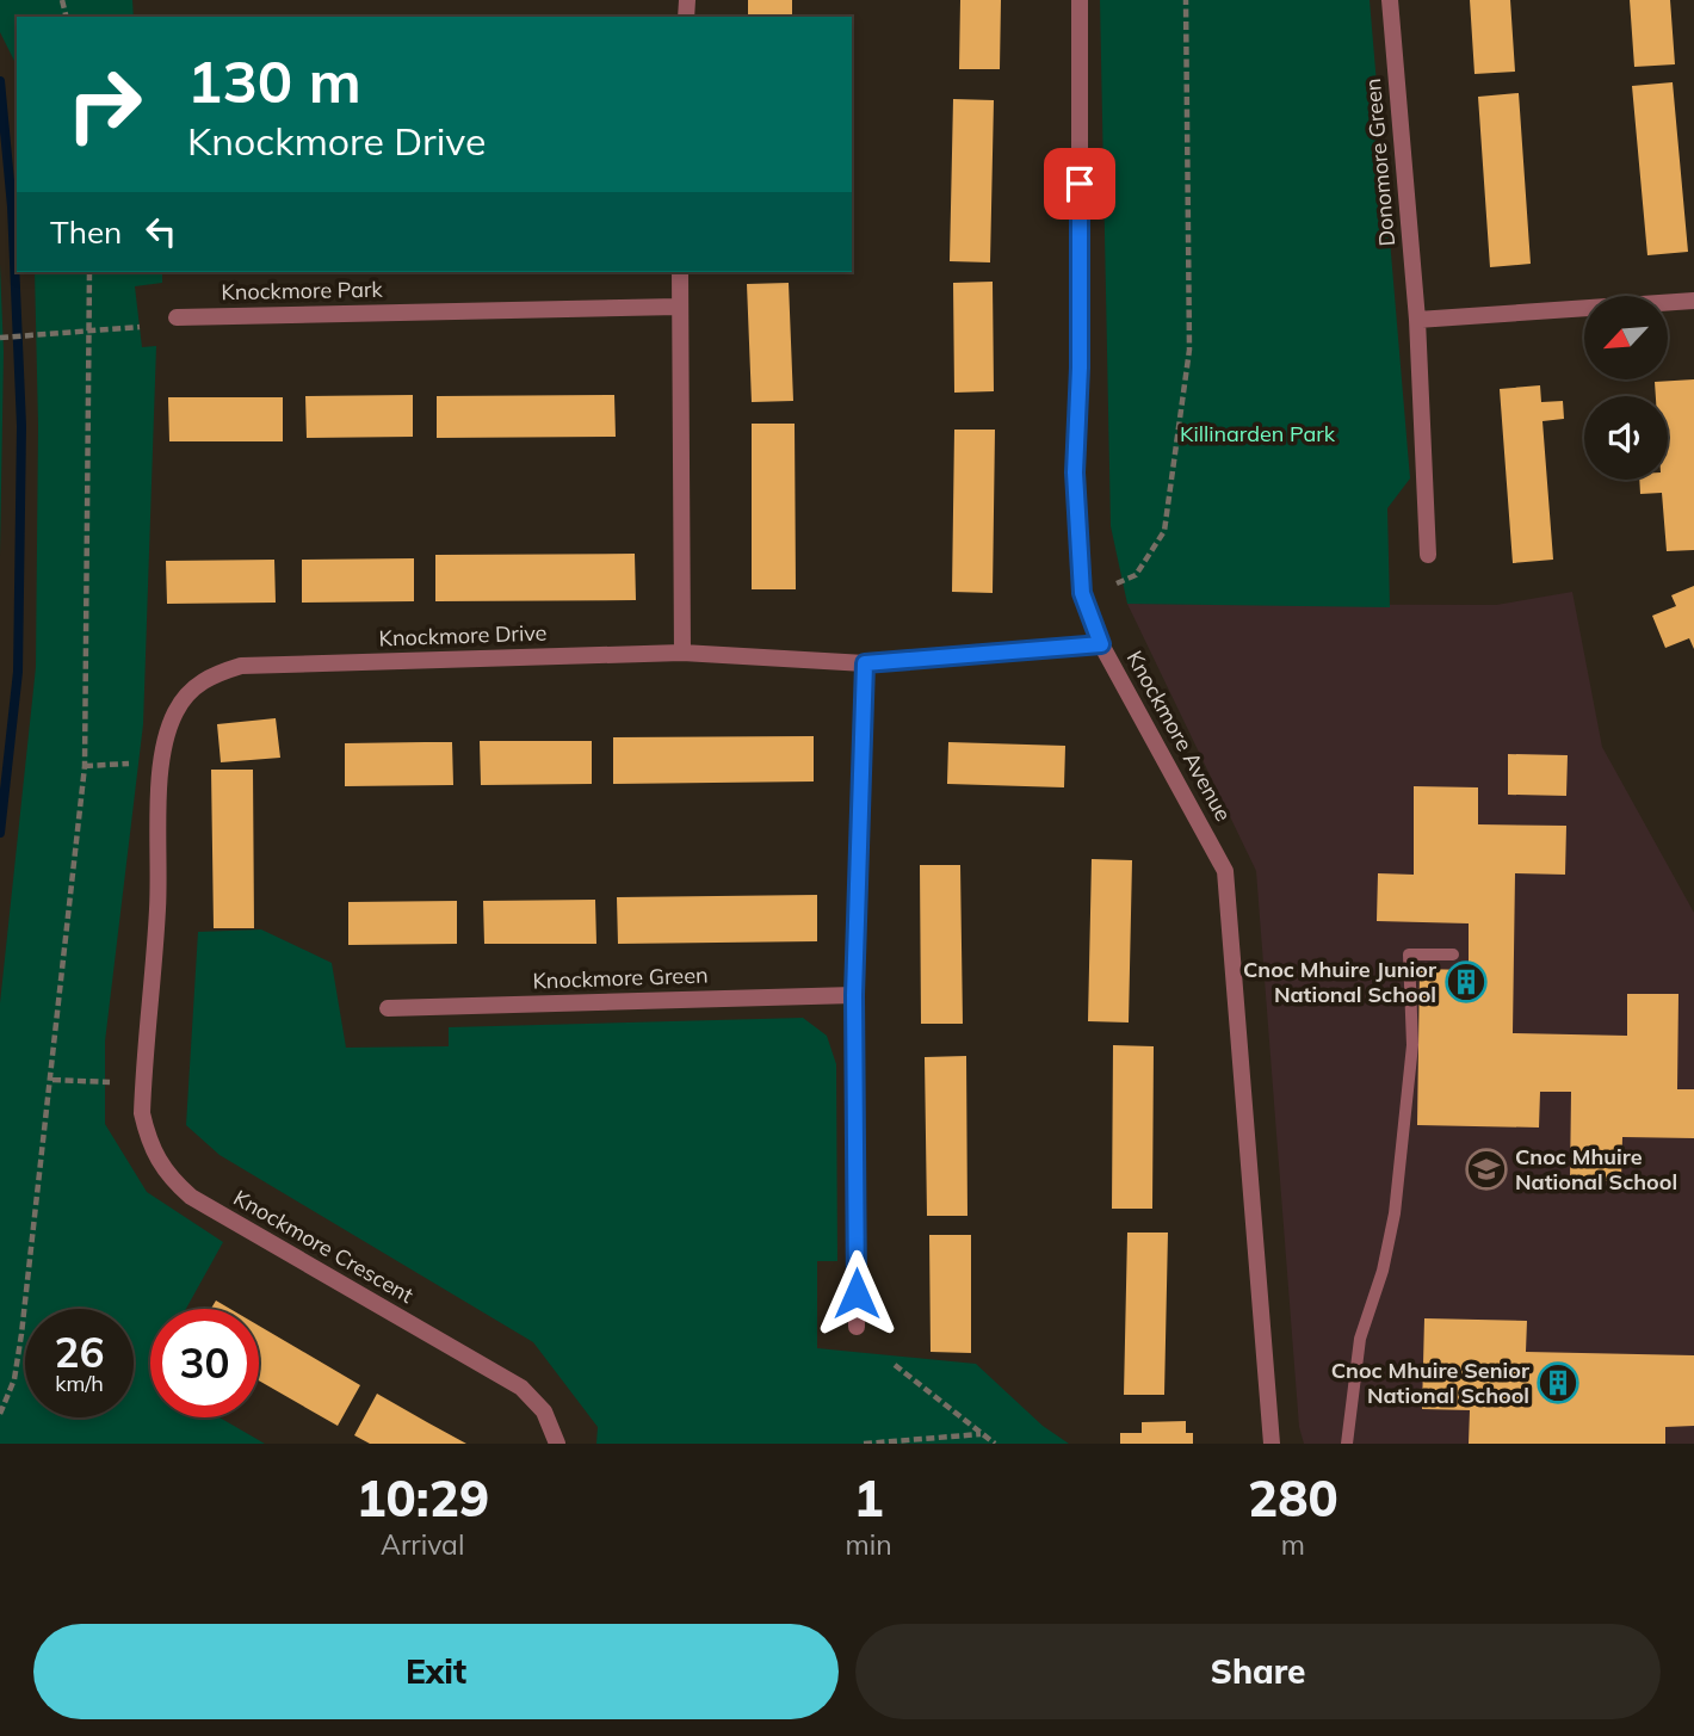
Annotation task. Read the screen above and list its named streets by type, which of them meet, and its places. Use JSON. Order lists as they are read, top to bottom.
{
  "streets": {
    "street": [
      "Donomore Green",
      "Knockmore Park",
      "Knockmore Drive",
      "Knockmore Avenue",
      "Knockmore Green",
      "Knockmore Crescent"
    ]
  },
  "crossings": [
    ["Knockmore Drive", "Knockmore Avenue"],
    ["Knockmore Drive", "Knockmore Crescent"]
  ],
  "parks": ["Killinarden Park"],
  "places": {
    "building": ["Cnoc Mhuire Junior National School", "Cnoc Mhuire Senior National School"],
    "school or university": ["Cnoc Mhuire National School"]
  },
  "north": "bottom left",
  "page": {
    "turn": ["130 m", "Knockmore Drive"],
    "then": "Then",
    "speed": "26 km/h",
    "limit": "30",
    "eta": [
      "10:29",
      "Arrival",
      "1",
      "min",
      "280",
      "m"
    ],
    "buttons": ["Exit", "Share"]
  }
}
